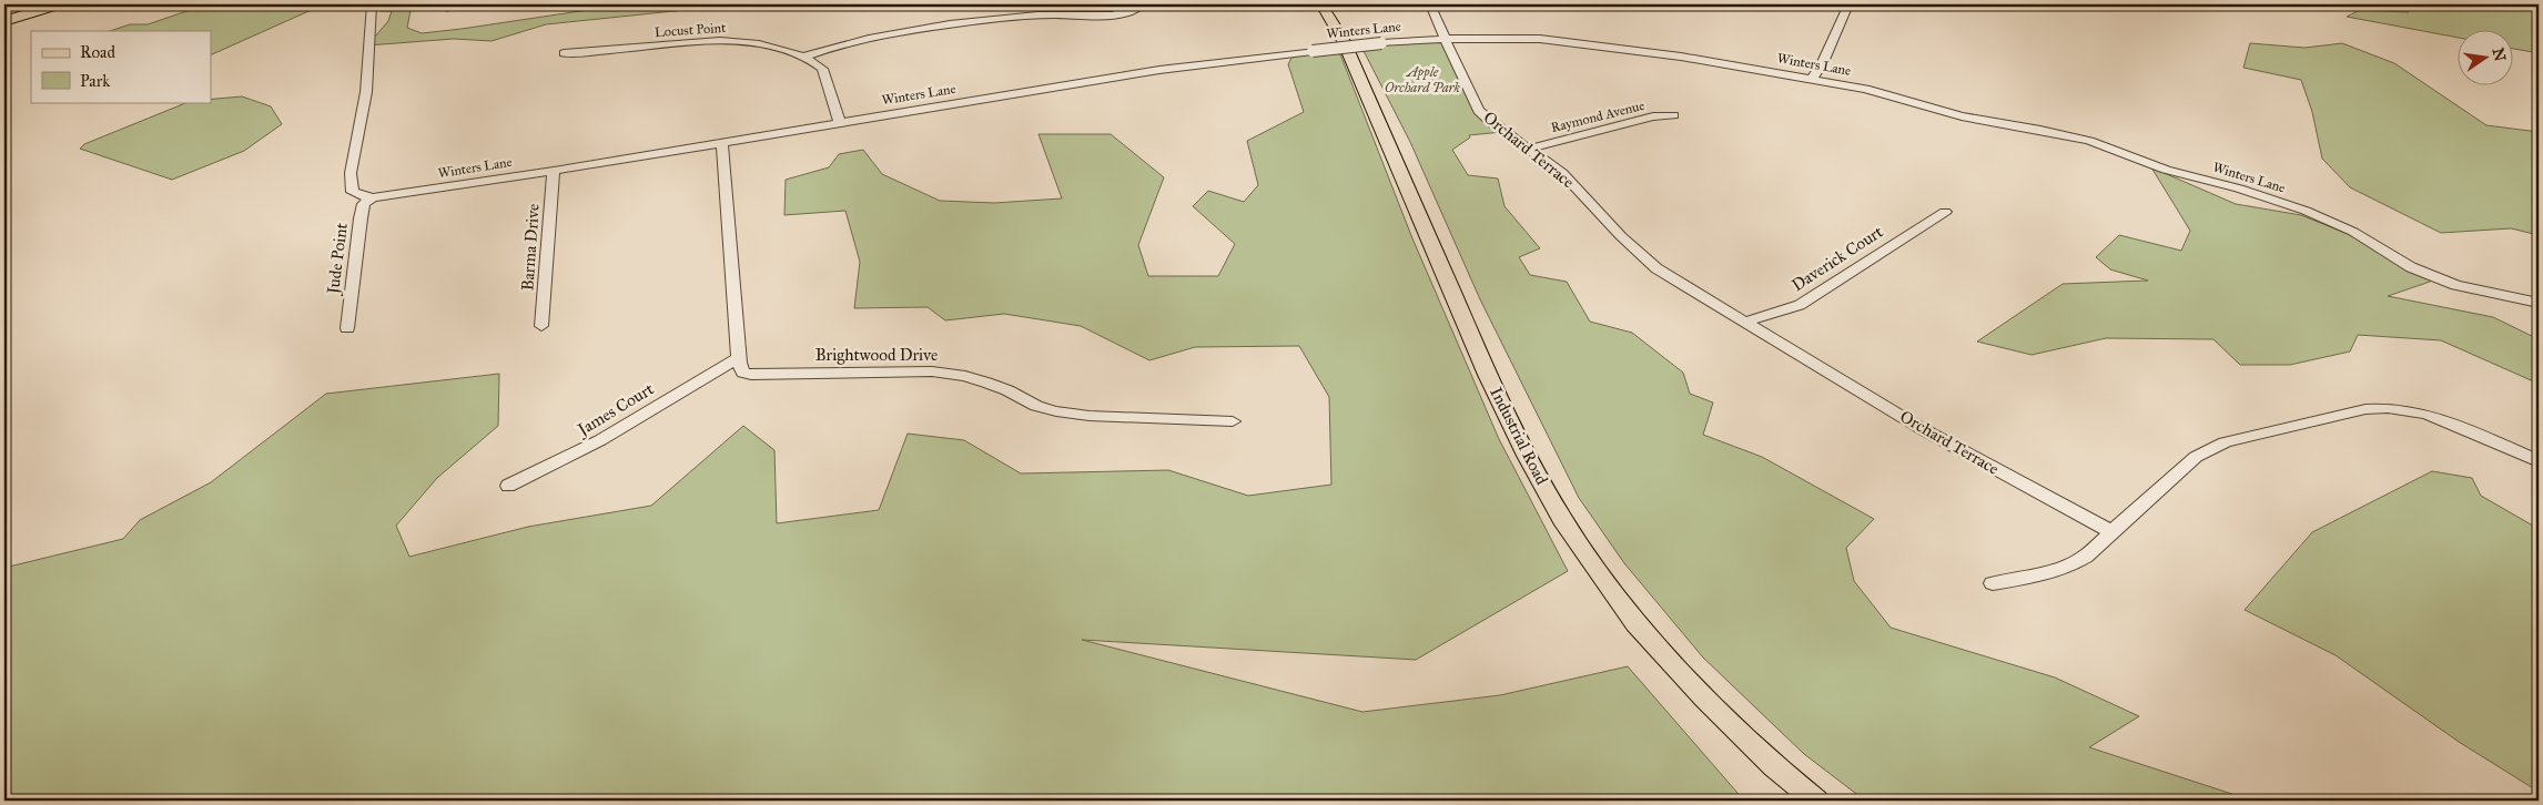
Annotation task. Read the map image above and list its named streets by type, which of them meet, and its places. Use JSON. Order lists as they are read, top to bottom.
{
  "streets": {
    "main road": ["Industrial Road"],
    "street": [
      "Locust Point",
      "Winters Lane",
      "Raymond Avenue",
      "Orchard Terrace",
      "Barma Drive",
      "Jude Point",
      "Daverick Court",
      "Brightwood Drive",
      "James Court"
    ]
  },
  "crossings": [
    ["Locust Point", "Winters Lane"],
    ["Winters Lane", "Orchard Terrace"],
    ["Winters Lane", "Barma Drive"],
    ["Winters Lane", "Jude Point"],
    ["Raymond Avenue", "Orchard Terrace"],
    ["Orchard Terrace", "Daverick Court"],
    ["Brightwood Drive", "James Court"]
  ],
  "parks": ["Apple Orchard Park"],
  "legend": ["Road", "Park"],
  "north": "right"
}
